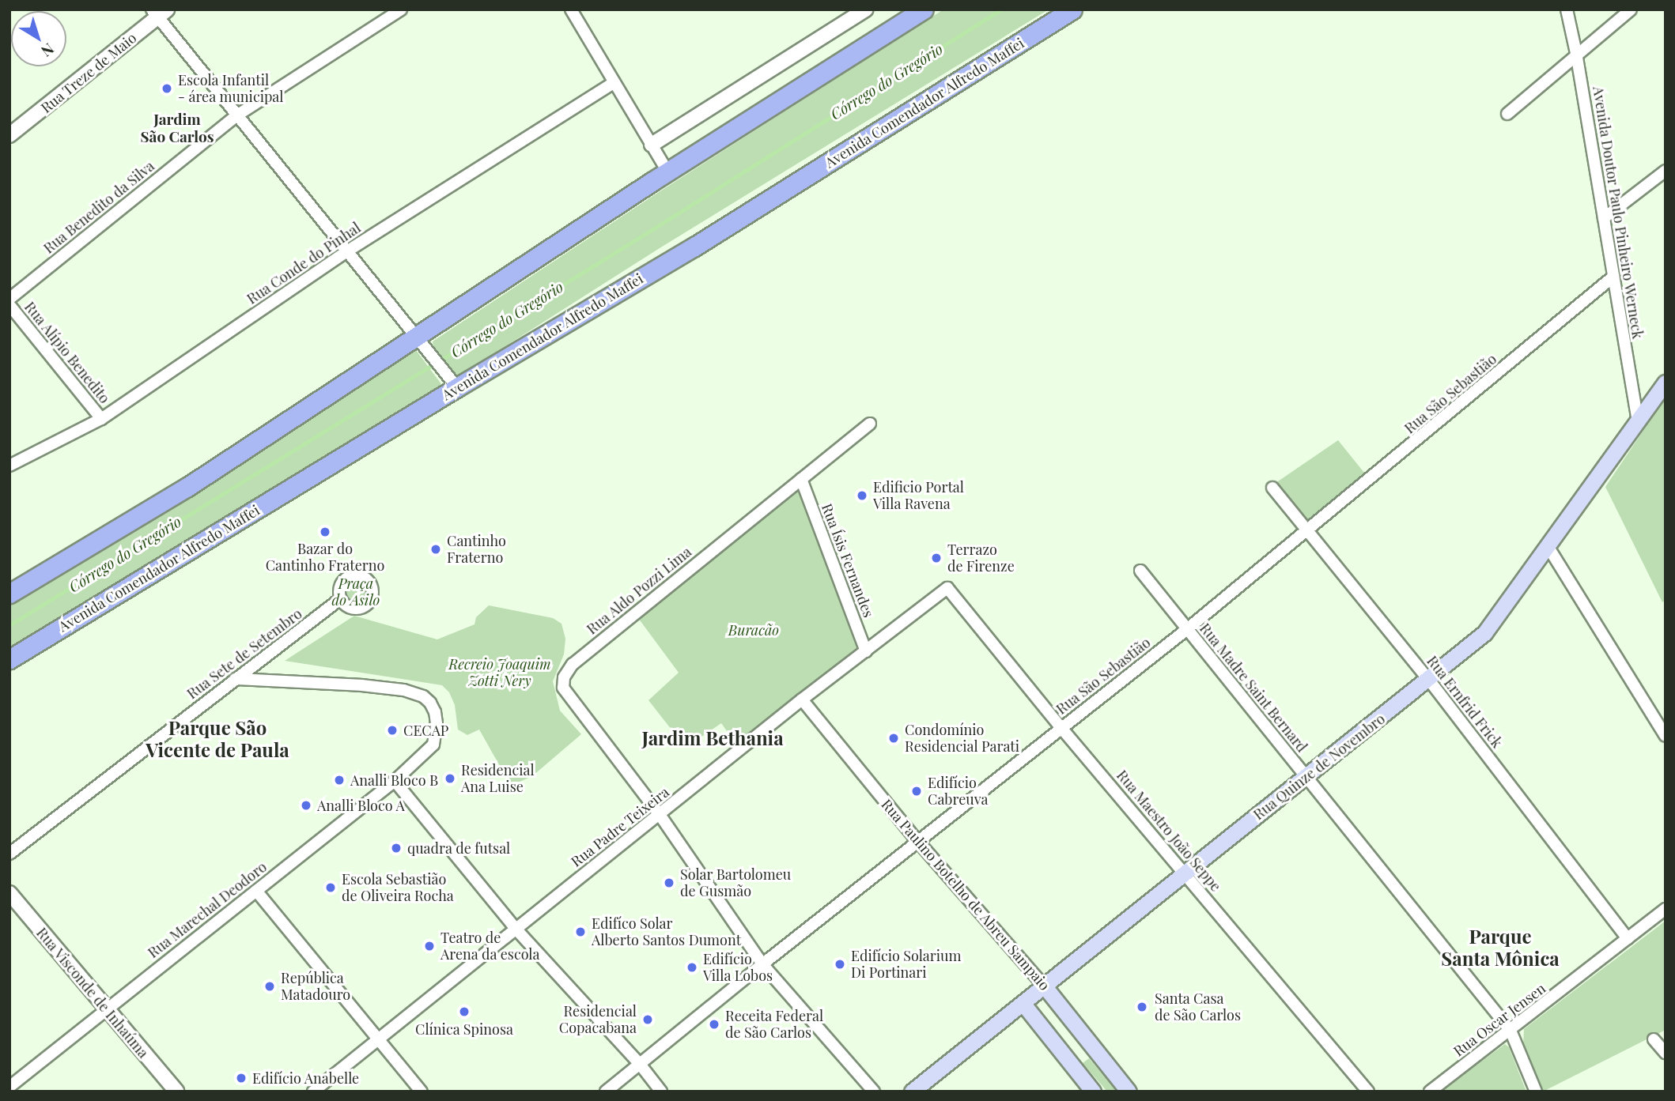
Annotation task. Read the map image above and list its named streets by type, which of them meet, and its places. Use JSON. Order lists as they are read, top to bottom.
{
  "streets": {
    "main road": ["Avenida Comendador Alfredo Maffei", "Rua Quinze de Novembro", "Rua Paulino Botelho de Abreu Sampaio"],
    "street": [
      "Rua Treze de Maio",
      "Rua Benedito da Silva",
      "Avenida Doutor Paulo Pinheiro Werneck",
      "Rua Conde do Pinhal",
      "Rua Alípio Benedito",
      "Rua São Sebastião",
      "Rua Ísis Fernandes",
      "Rua Aldo Pozzi Lima",
      "Rua Sete de Setembro",
      "Rua Madre Saint Bernard",
      "Rua Ernfrid Frick",
      "Rua Padre Teixeira",
      "Rua Maestro João Seppe",
      "Rua Marechal Deodoro",
      "Rua Visconde de Inhaúma",
      "Rua Oscar Jensen"
    ]
  },
  "crossings": [
    ["Avenida Doutor Paulo Pinheiro Werneck", "Rua São Sebastião"],
    ["Avenida Doutor Paulo Pinheiro Werneck", "Rua Quinze de Novembro"],
    ["Rua Conde do Pinhal", "Rua Alípio Benedito"],
    ["Rua São Sebastião", "Rua Aldo Pozzi Lima"],
    ["Rua São Sebastião", "Rua Madre Saint Bernard"],
    ["Rua São Sebastião", "Rua Ernfrid Frick"],
    ["Rua São Sebastião", "Rua Maestro João Seppe"],
    ["Rua São Sebastião", "Rua Paulino Botelho de Abreu Sampaio"],
    ["Rua Ísis Fernandes", "Rua Aldo Pozzi Lima"],
    ["Rua Ísis Fernandes", "Rua Padre Teixeira"],
    ["Rua Aldo Pozzi Lima", "Rua Padre Teixeira"],
    ["Rua Sete de Setembro", "Rua Marechal Deodoro"],
    ["Rua Madre Saint Bernard", "Rua Quinze de Novembro"],
    ["Rua Madre Saint Bernard", "Rua Oscar Jensen"],
    ["Rua Ernfrid Frick", "Rua Quinze de Novembro"],
    ["Rua Ernfrid Frick", "Rua Oscar Jensen"],
    ["Rua Quinze de Novembro", "Rua Maestro João Seppe"],
    ["Rua Quinze de Novembro", "Rua Paulino Botelho de Abreu Sampaio"],
    ["Rua Padre Teixeira", "Rua Maestro João Seppe"],
    ["Rua Padre Teixeira", "Rua Paulino Botelho de Abreu Sampaio"],
    ["Rua Marechal Deodoro", "Rua Visconde de Inhaúma"]
  ],
  "districts": [
    "Jardim São Carlos",
    "Parque São Vicente de Paula",
    "Jardim Bethania",
    "Parque Santa Mônica"
  ],
  "water": ["Córrego do Gregório"],
  "parks": ["Praça do Asilo", "Buracão", "Recreio Joaquim Zotti Nery"],
  "places": [
    "Escola Infantil - área municipal",
    "Edificio Portal Villa Ravena",
    "Bazar do Cantinho Fraterno",
    "Cantinho Fraterno",
    "Terrazo de Firenze",
    "CECAP",
    "Condomínio Residencial Parati",
    "Residencial Ana Luise",
    "Analli Bloco B",
    "Edifício Cabreuva",
    "Analli Bloco A",
    "quadra de futsal",
    "Solar Bartolomeu de Gusmão",
    "Escola Sebastião de Oliveira Rocha",
    "Edifíco Solar Alberto Santos Dumont",
    "Teatro de Arena da escola",
    "Edifício Solarium Di Portinari",
    "Edifício Villa Lobos",
    "República Matadouro",
    "Santa Casa de São Carlos",
    "Clínica Spinosa",
    "Residencial Copacabana",
    "Receita Federal de São Carlos",
    "Edifício Anabelle"
  ],
  "north": "bottom right"
}
